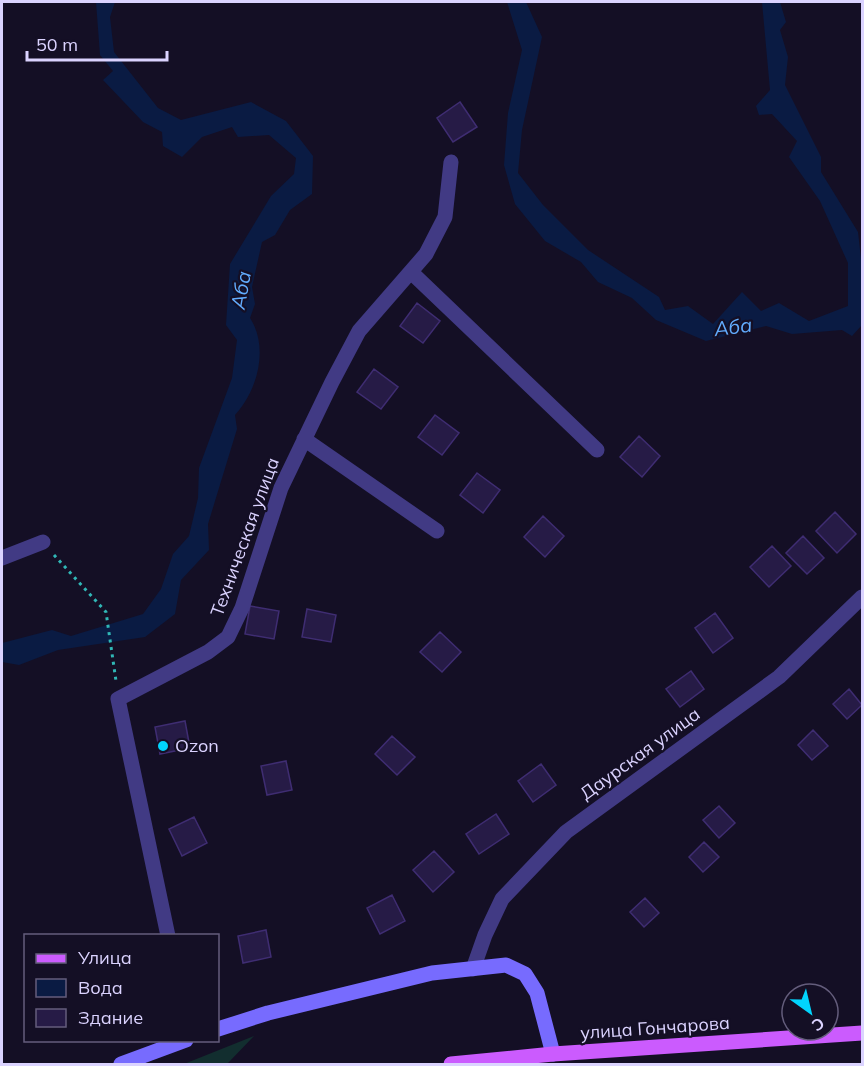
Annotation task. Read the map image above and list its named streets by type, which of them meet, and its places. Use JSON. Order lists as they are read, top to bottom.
{
  "streets": {
    "main road": ["улица Гончарова"],
    "street": ["Техническая улица", "Даурская улица"]
  },
  "water": ["Аба"],
  "places": ["Ozon"],
  "legend": ["Улица", "Вода", "Здание"],
  "scale_bar": "50 m",
  "north": "bottom right"
}
